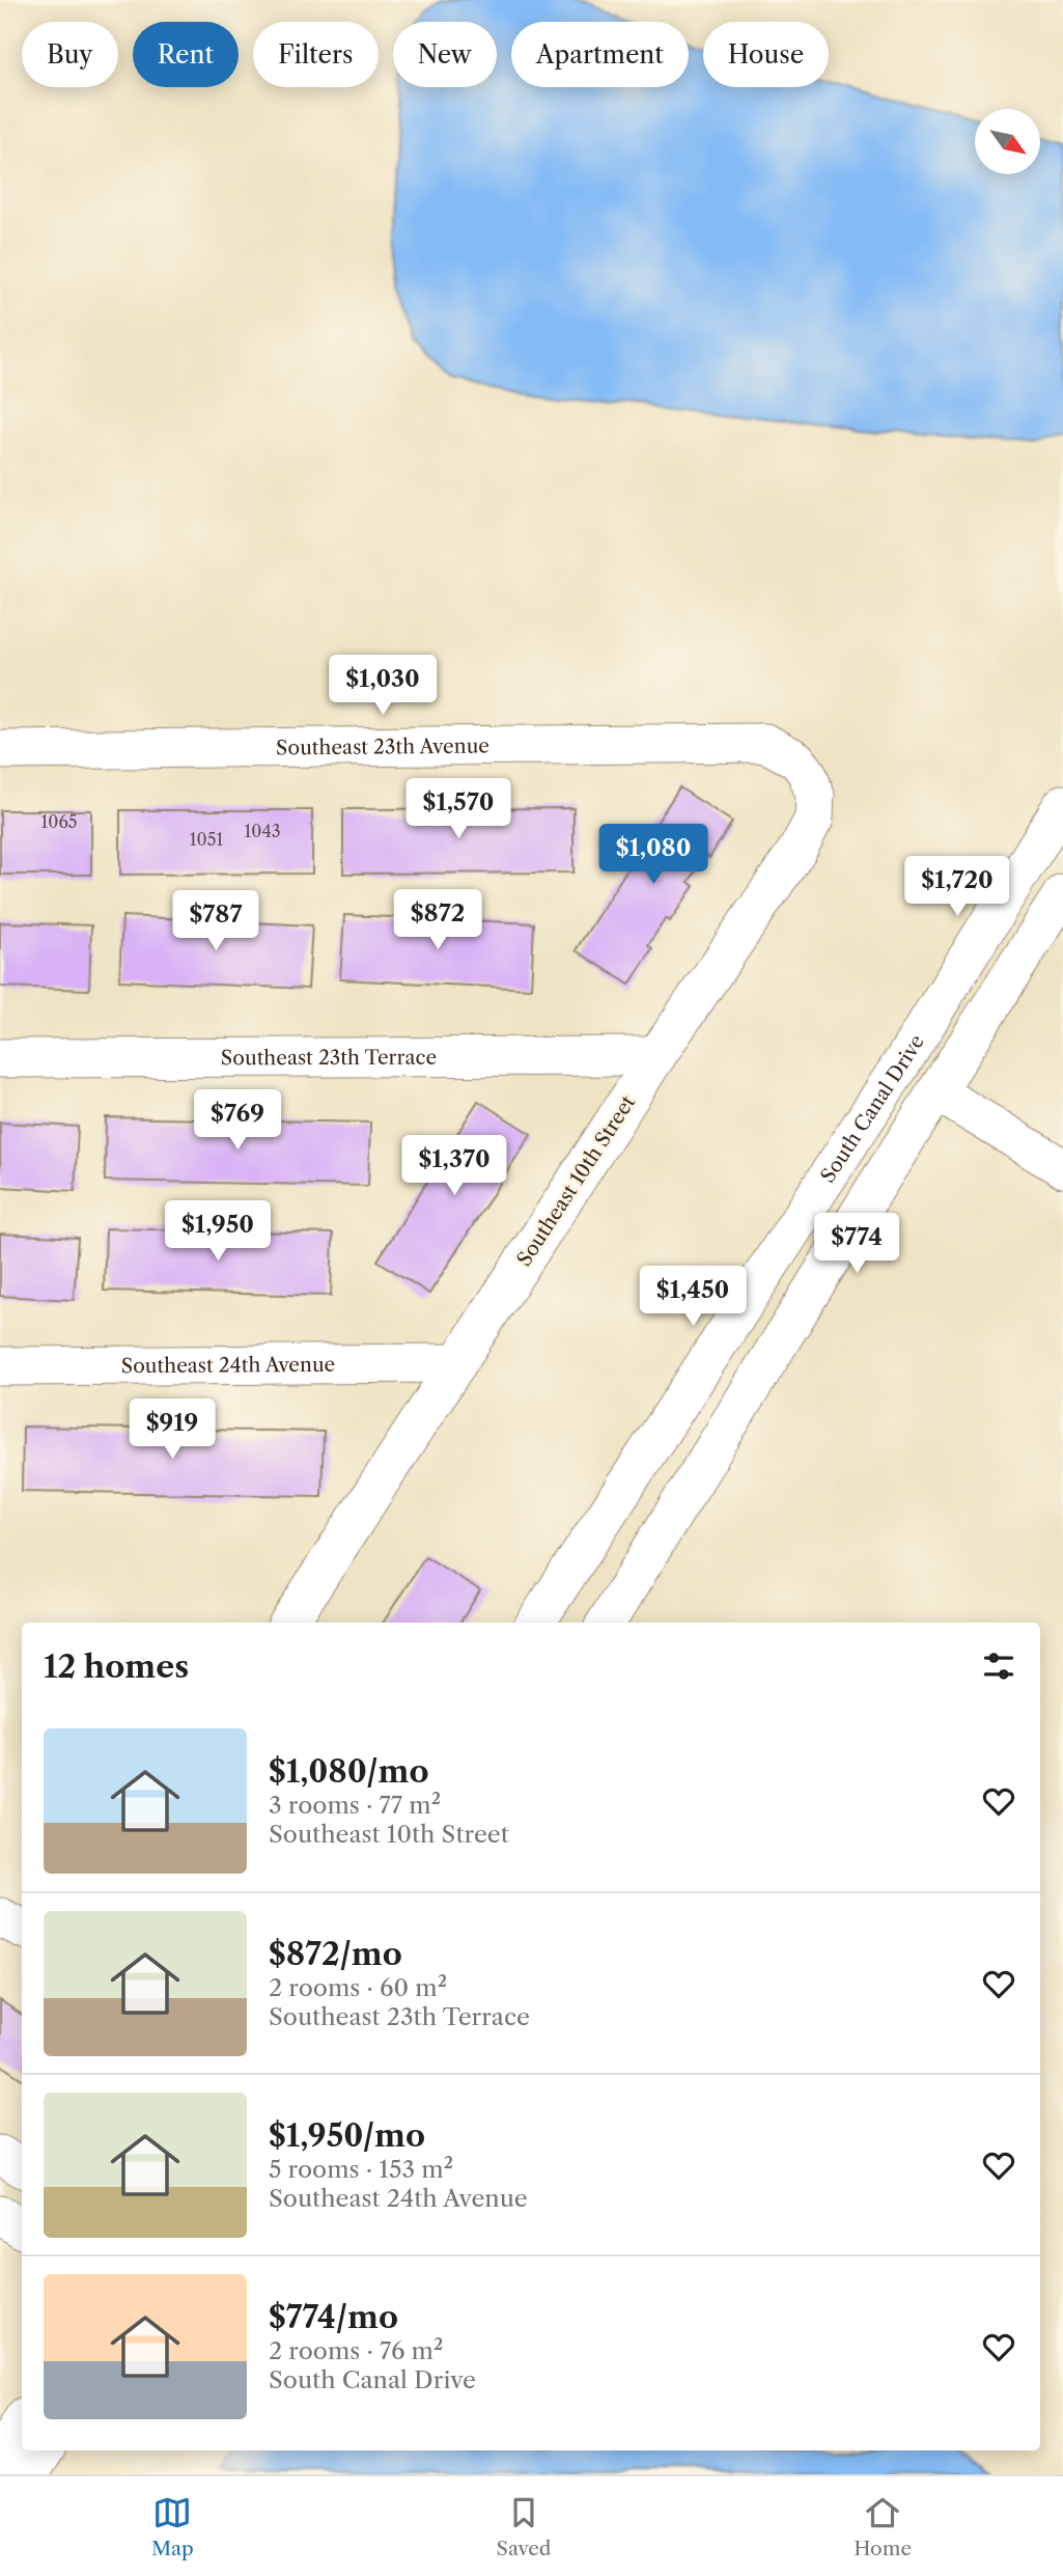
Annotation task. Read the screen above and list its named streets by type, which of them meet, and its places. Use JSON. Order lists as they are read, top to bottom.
{
  "streets": {
    "street": [
      "Southeast 23th Avenue",
      "Southeast 23th Terrace",
      "South Canal Drive",
      "Southeast 10th Street",
      "Southeast 24th Avenue"
    ]
  },
  "crossings": [
    ["Southeast 23th Avenue", "Southeast 10th Street"],
    ["Southeast 23th Terrace", "Southeast 10th Street"],
    ["Southeast 10th Street", "Southeast 24th Avenue"]
  ],
  "house_numbers": ["1065", "1043", "1051"],
  "north": "bottom right",
  "page": {
    "chip": [
      "Buy",
      "Rent",
      "Filters",
      "New",
      "Apartment",
      "House"
    ],
    "price": [
      "$1,030",
      "$1,570",
      "$1,080",
      "$1,720",
      "$872",
      "$787",
      "$769",
      "$1,370",
      "$1,950",
      "$774",
      "$1,450",
      "$919"
    ],
    "heading": "12 homes",
    "list": [
      {
        "name": "$1,080/mo",
        "note": "3 rooms · 77 m² · Southeast 10th Street"
      },
      {
        "name": "$872/mo",
        "note": "2 rooms · 60 m² · Southeast 23th Terrace"
      },
      {
        "name": "$1,950/mo",
        "note": "5 rooms · 153 m² · Southeast 24th Avenue"
      },
      {
        "name": "$774/mo",
        "note": "2 rooms · 76 m² · South Canal Drive"
      }
    ],
    "tabs": ["Map", "Saved", "Home"]
  }
}
